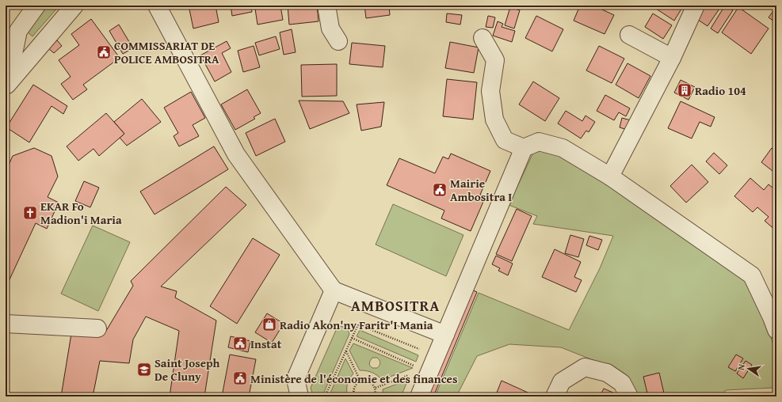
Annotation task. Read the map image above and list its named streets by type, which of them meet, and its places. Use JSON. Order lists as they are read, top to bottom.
{
  "districts": ["AMBOSITRA"],
  "places": {
    "public building": [
      "COMMISSARIAT DE POLICE AMBOSITRA",
      "Mairie Ambositra I",
      "Instat",
      "Ministère de l'économie et des finances"
    ],
    "building": ["Radio 104"],
    "church": ["EKAR Fo Madion'i Maria"],
    "shop": ["Radio Akon'ny Faritr'I Mania"],
    "school or university": ["Saint Joseph De Cluny"]
  },
  "north": "left"
}
